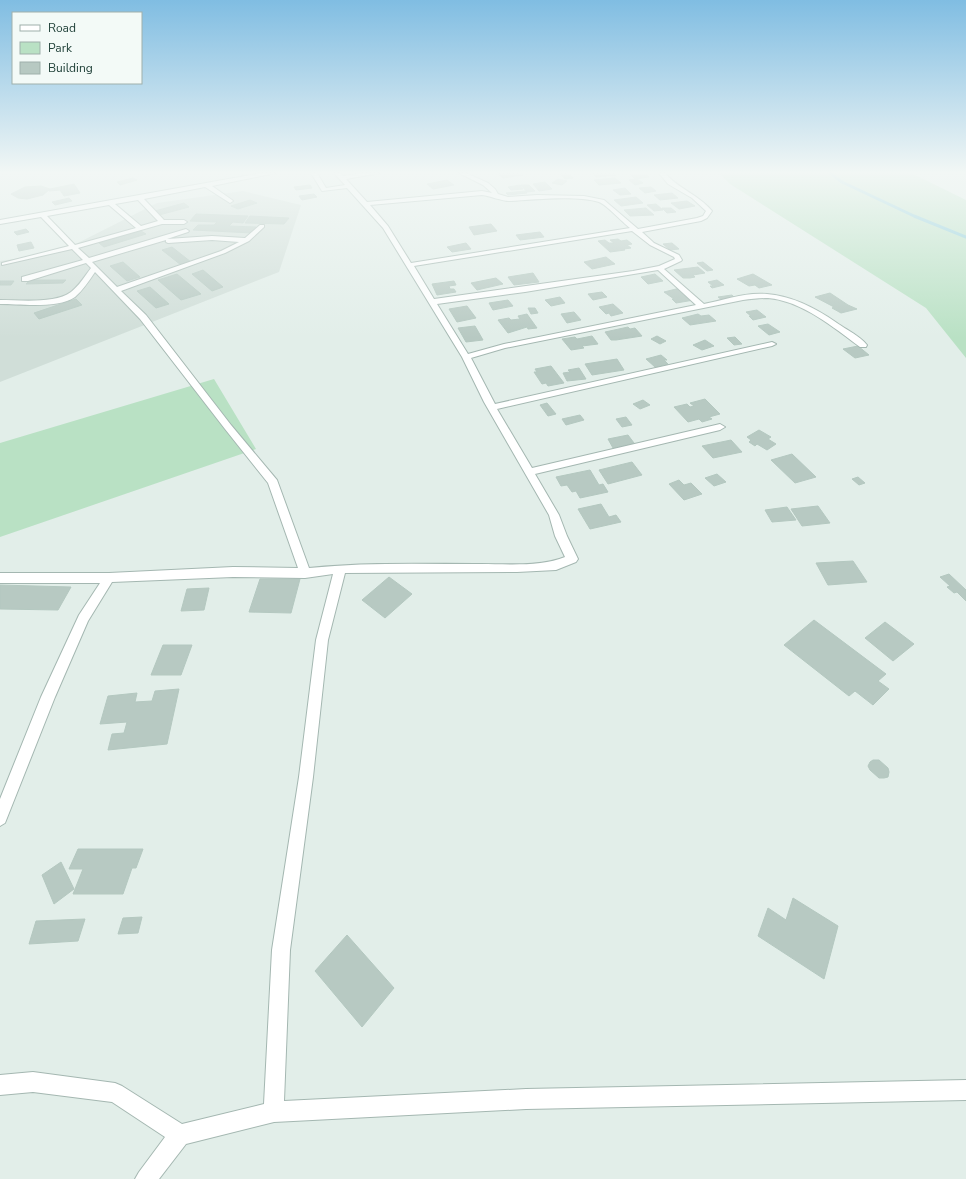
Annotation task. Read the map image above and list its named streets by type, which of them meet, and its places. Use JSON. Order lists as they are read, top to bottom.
{
  "legend": ["Road", "Park", "Building"]
}
